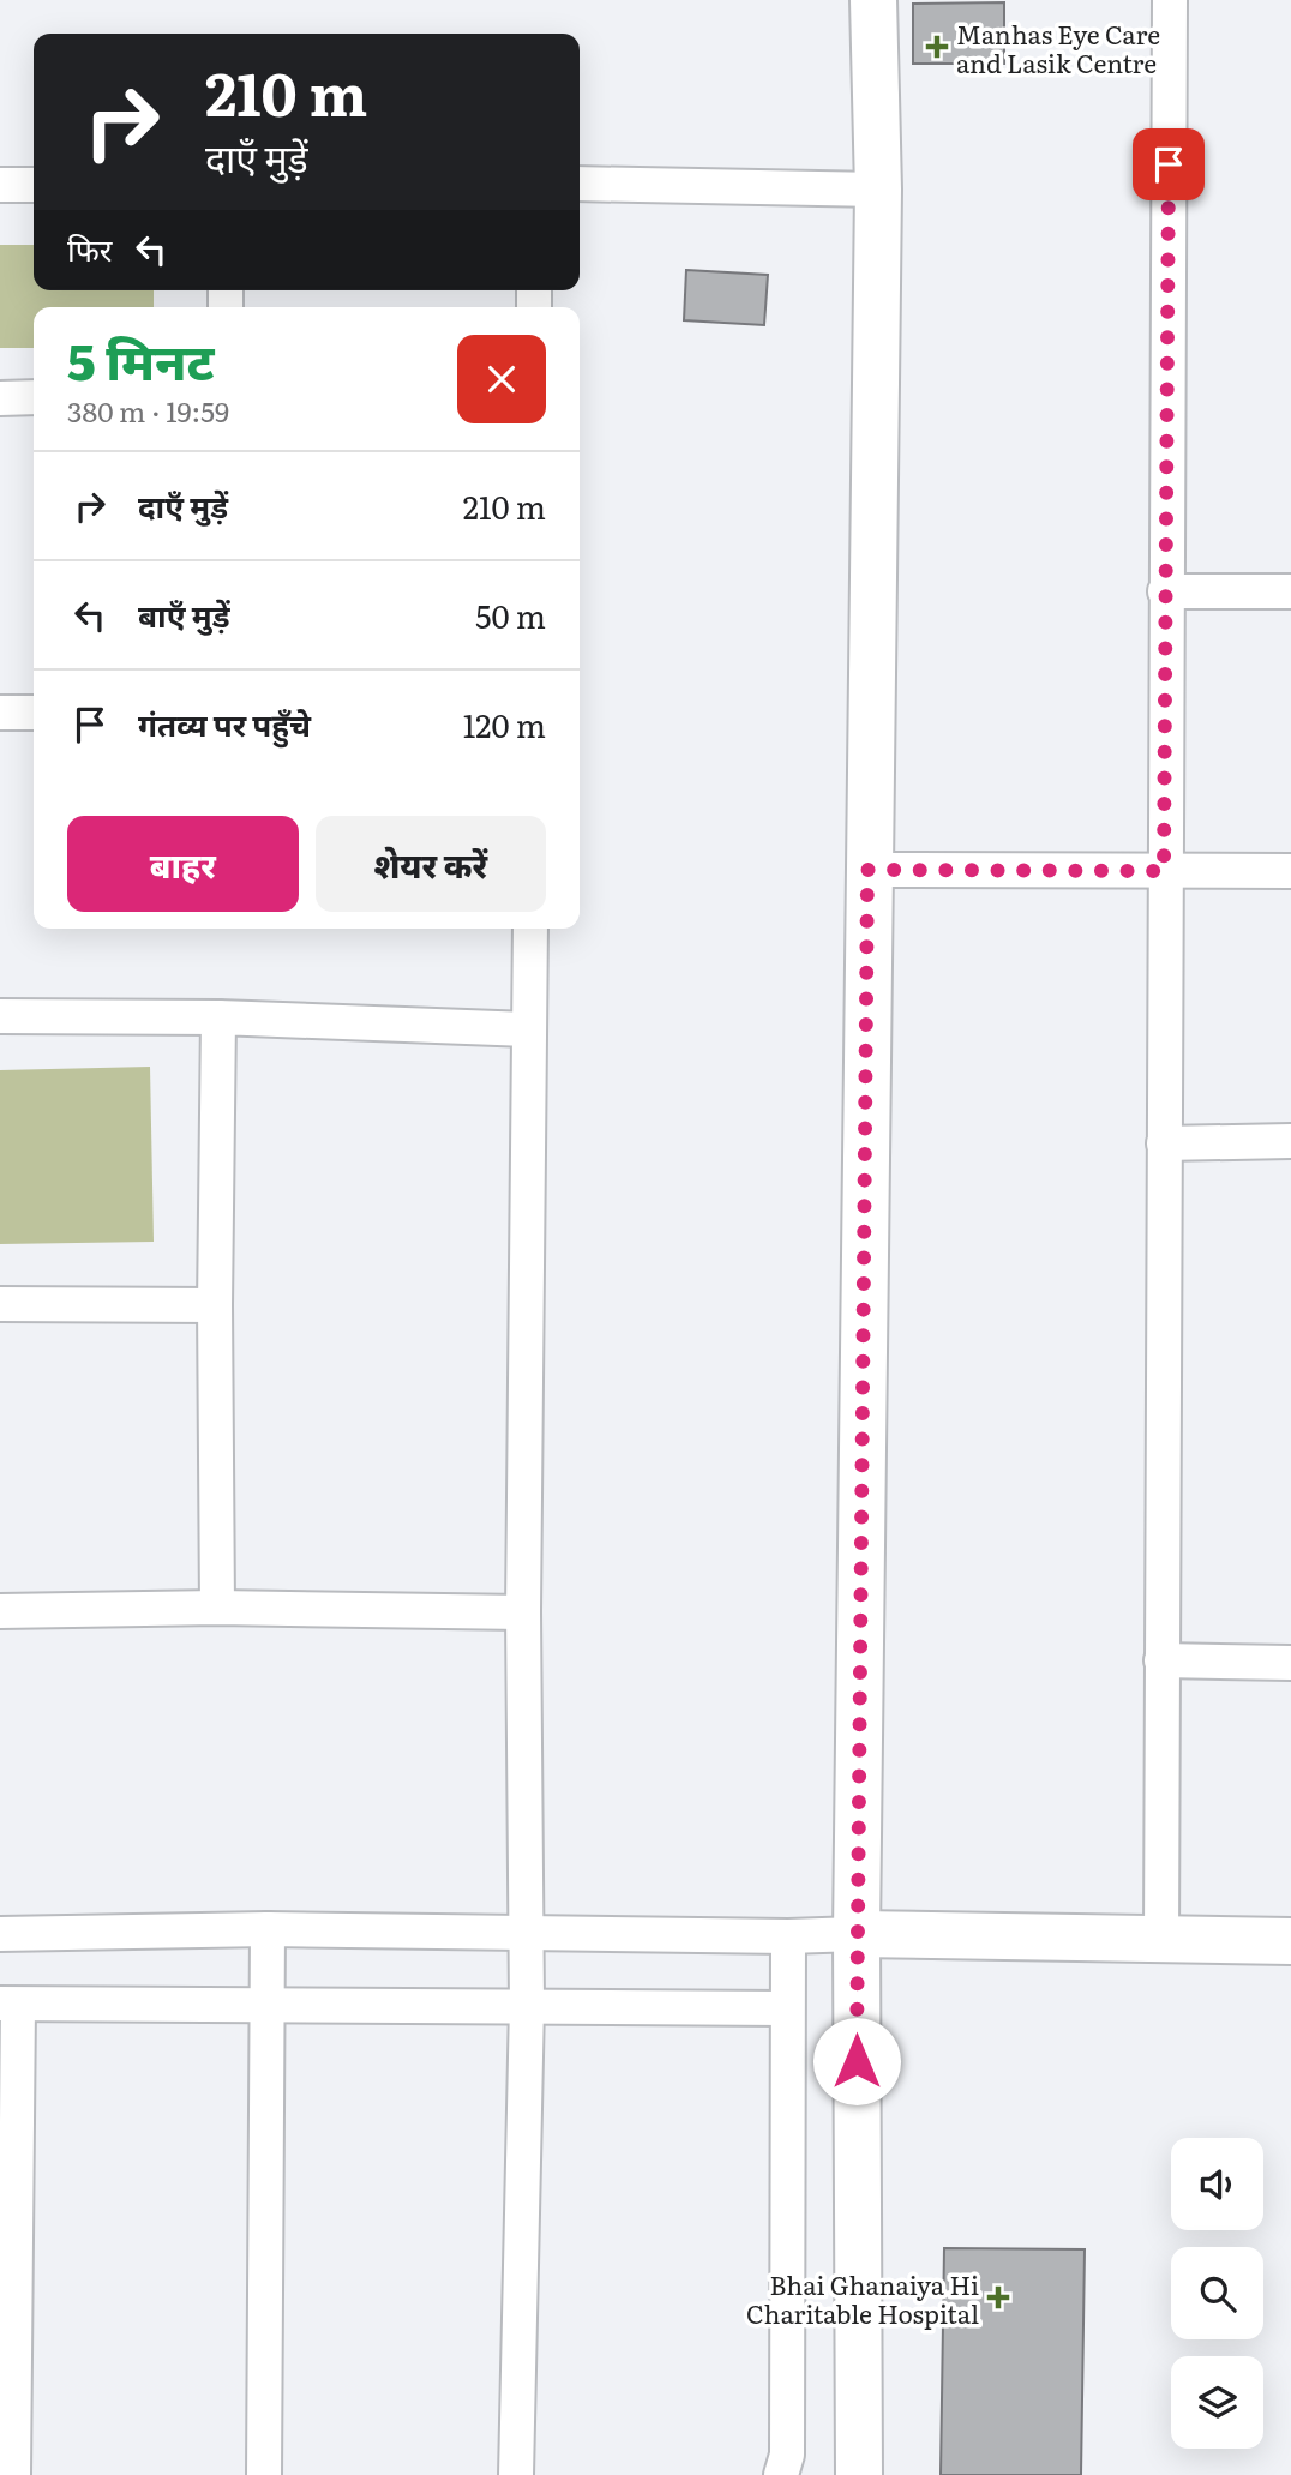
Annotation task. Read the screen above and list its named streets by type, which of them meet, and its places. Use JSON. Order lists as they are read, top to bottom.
{
  "places": {
    "health": ["Manhas Eye Care and Lasik Centre", "Bhai Ghanaiya Hi Charitable Hospital"]
  },
  "page": {
    "turn": ["210 m", "दाएँ मुड़ें"],
    "then": "फिर",
    "heading": ["5 मिनट", "380 m · 19:59"],
    "list": [
      {
        "name": "दाएँ मुड़ें",
        "value": "210 m"
      },
      {
        "name": "बाएँ मुड़ें",
        "value": "50 m"
      },
      {
        "name": "गंतव्य पर पहुँचे",
        "value": "120 m"
      }
    ],
    "buttons": ["बाहर", "शेयर करें"]
  }
}
